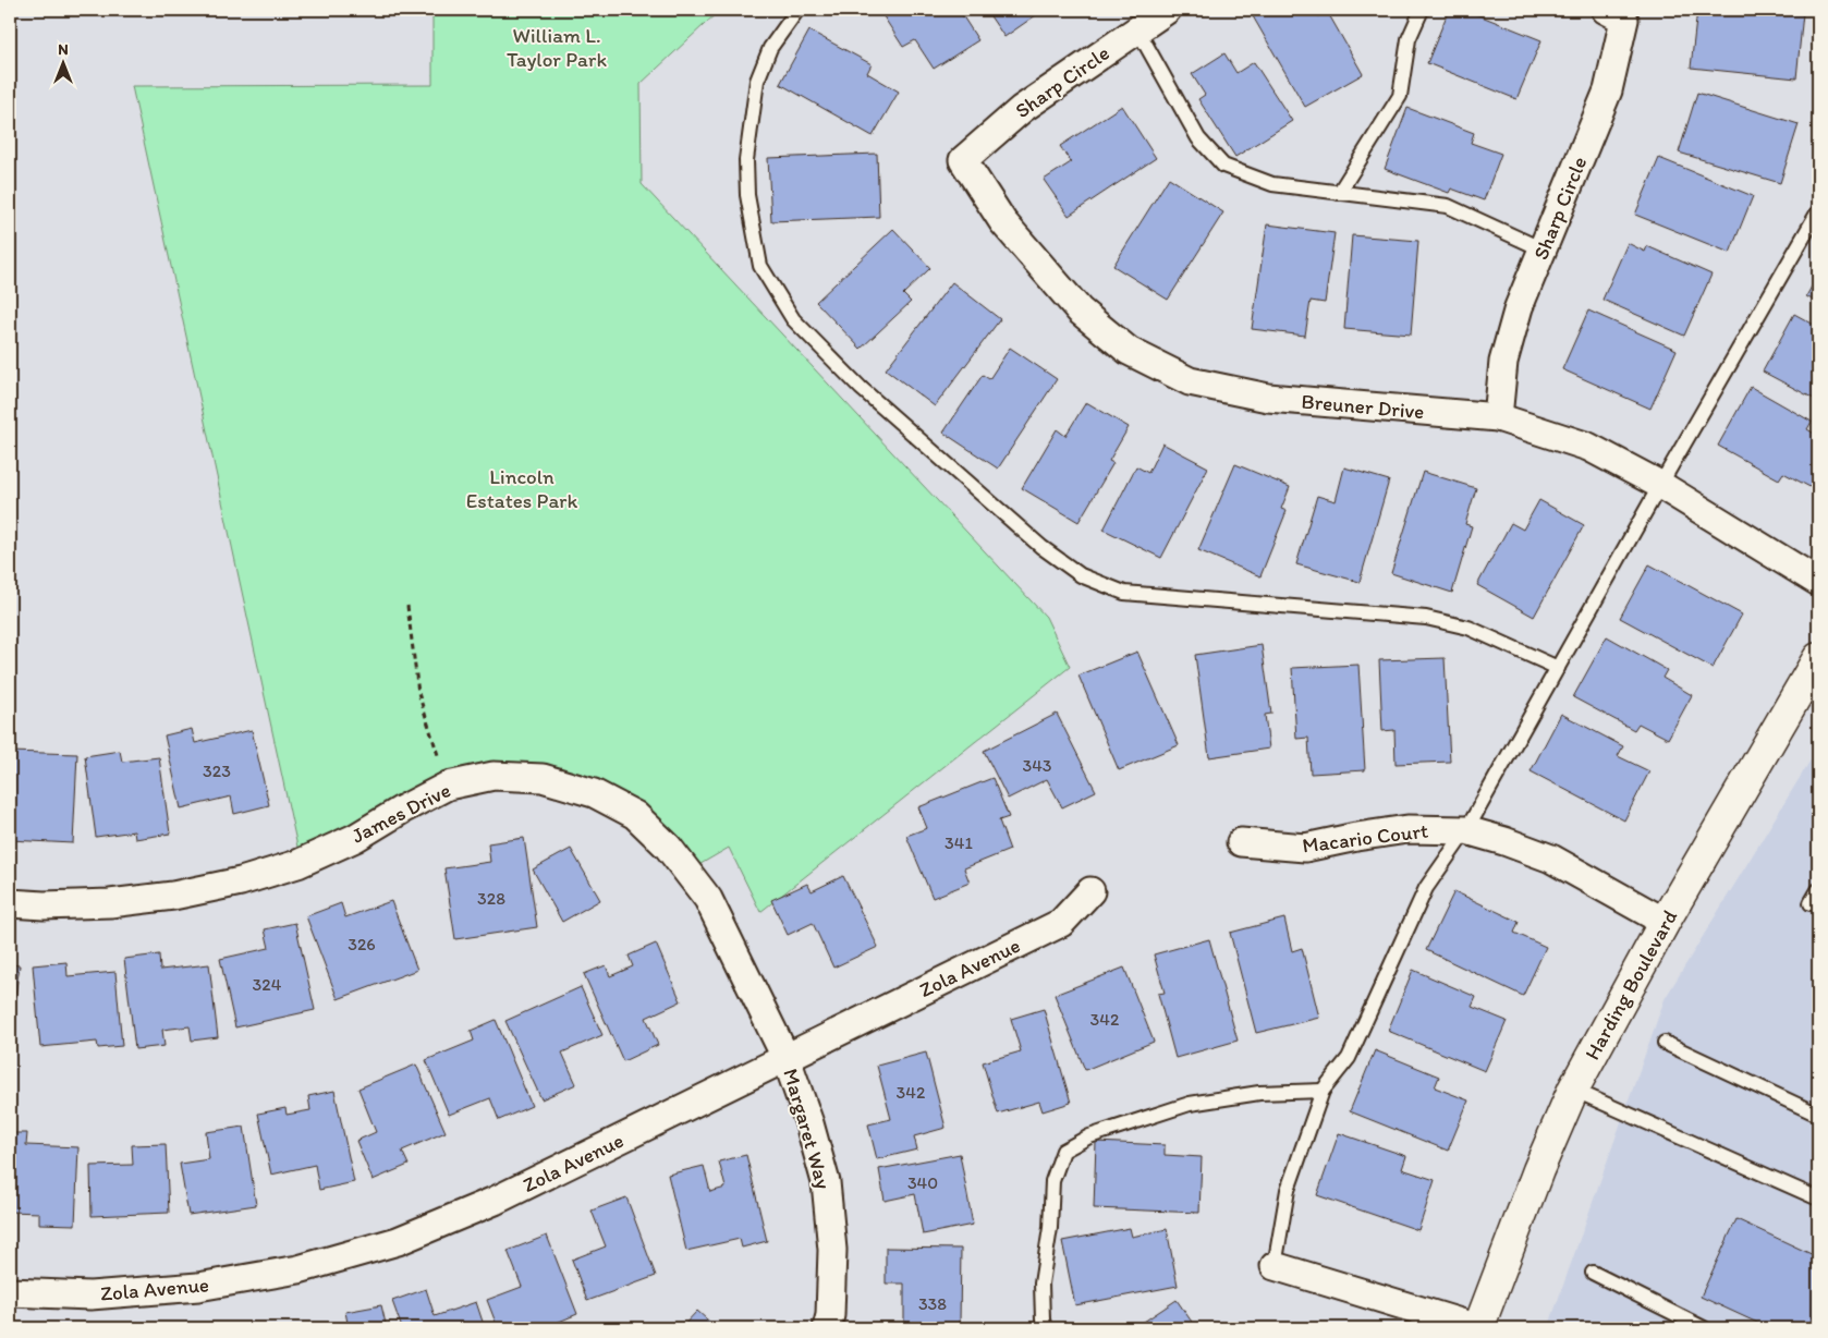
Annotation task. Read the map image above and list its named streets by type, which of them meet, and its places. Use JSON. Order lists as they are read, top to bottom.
{
  "streets": {
    "main road": ["Harding Boulevard"],
    "street": [
      "Sharp Circle",
      "Breuner Drive",
      "James Drive",
      "Macario Court",
      "Zola Avenue",
      "Margaret Way"
    ]
  },
  "crossings": [
    ["Sharp Circle", "Breuner Drive"],
    ["James Drive", "Zola Avenue"],
    ["James Drive", "Margaret Way"],
    ["Macario Court", "Harding Boulevard"],
    ["Zola Avenue", "Margaret Way"]
  ],
  "parks": ["William L. Taylor Park", "Lincoln Estates Park"],
  "house_numbers": [
    "343",
    "323",
    "341",
    "328",
    "326",
    "324",
    "342",
    "342",
    "340",
    "338"
  ],
  "north": "top"
}
